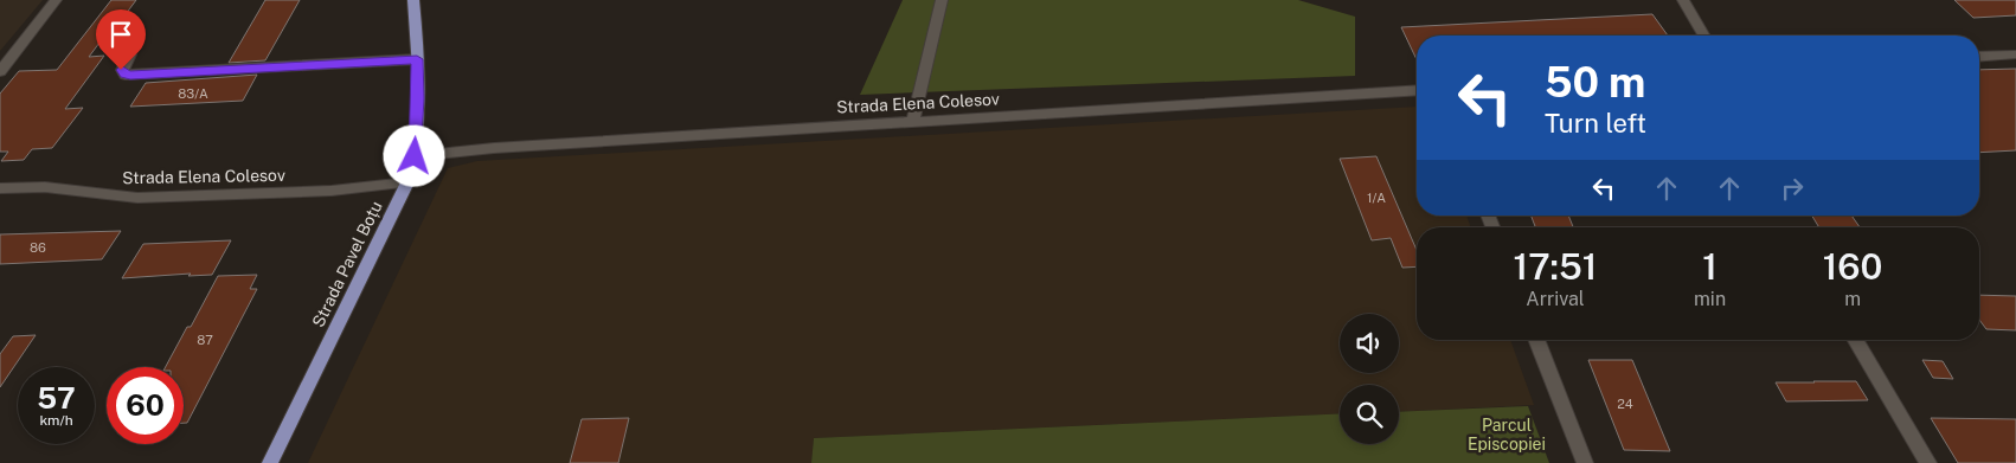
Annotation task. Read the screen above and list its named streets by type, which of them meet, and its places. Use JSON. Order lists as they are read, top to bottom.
{
  "streets": {
    "main road": ["Strada Pavel Boțu"],
    "street": ["Strada Elena Colesov"]
  },
  "crossings": [
    ["Strada Elena Colesov", "Strada Pavel Boțu"]
  ],
  "parks": ["Parcul Episcopiei"],
  "house_numbers": [
    "83/A",
    "1/A",
    "86",
    "87",
    "24"
  ],
  "page": {
    "turn": ["50 m", "Turn left"],
    "eta": [
      "17:51",
      "Arrival",
      "1",
      "min",
      "160",
      "m"
    ],
    "speed": "57 km/h",
    "limit": "60"
  }
}
